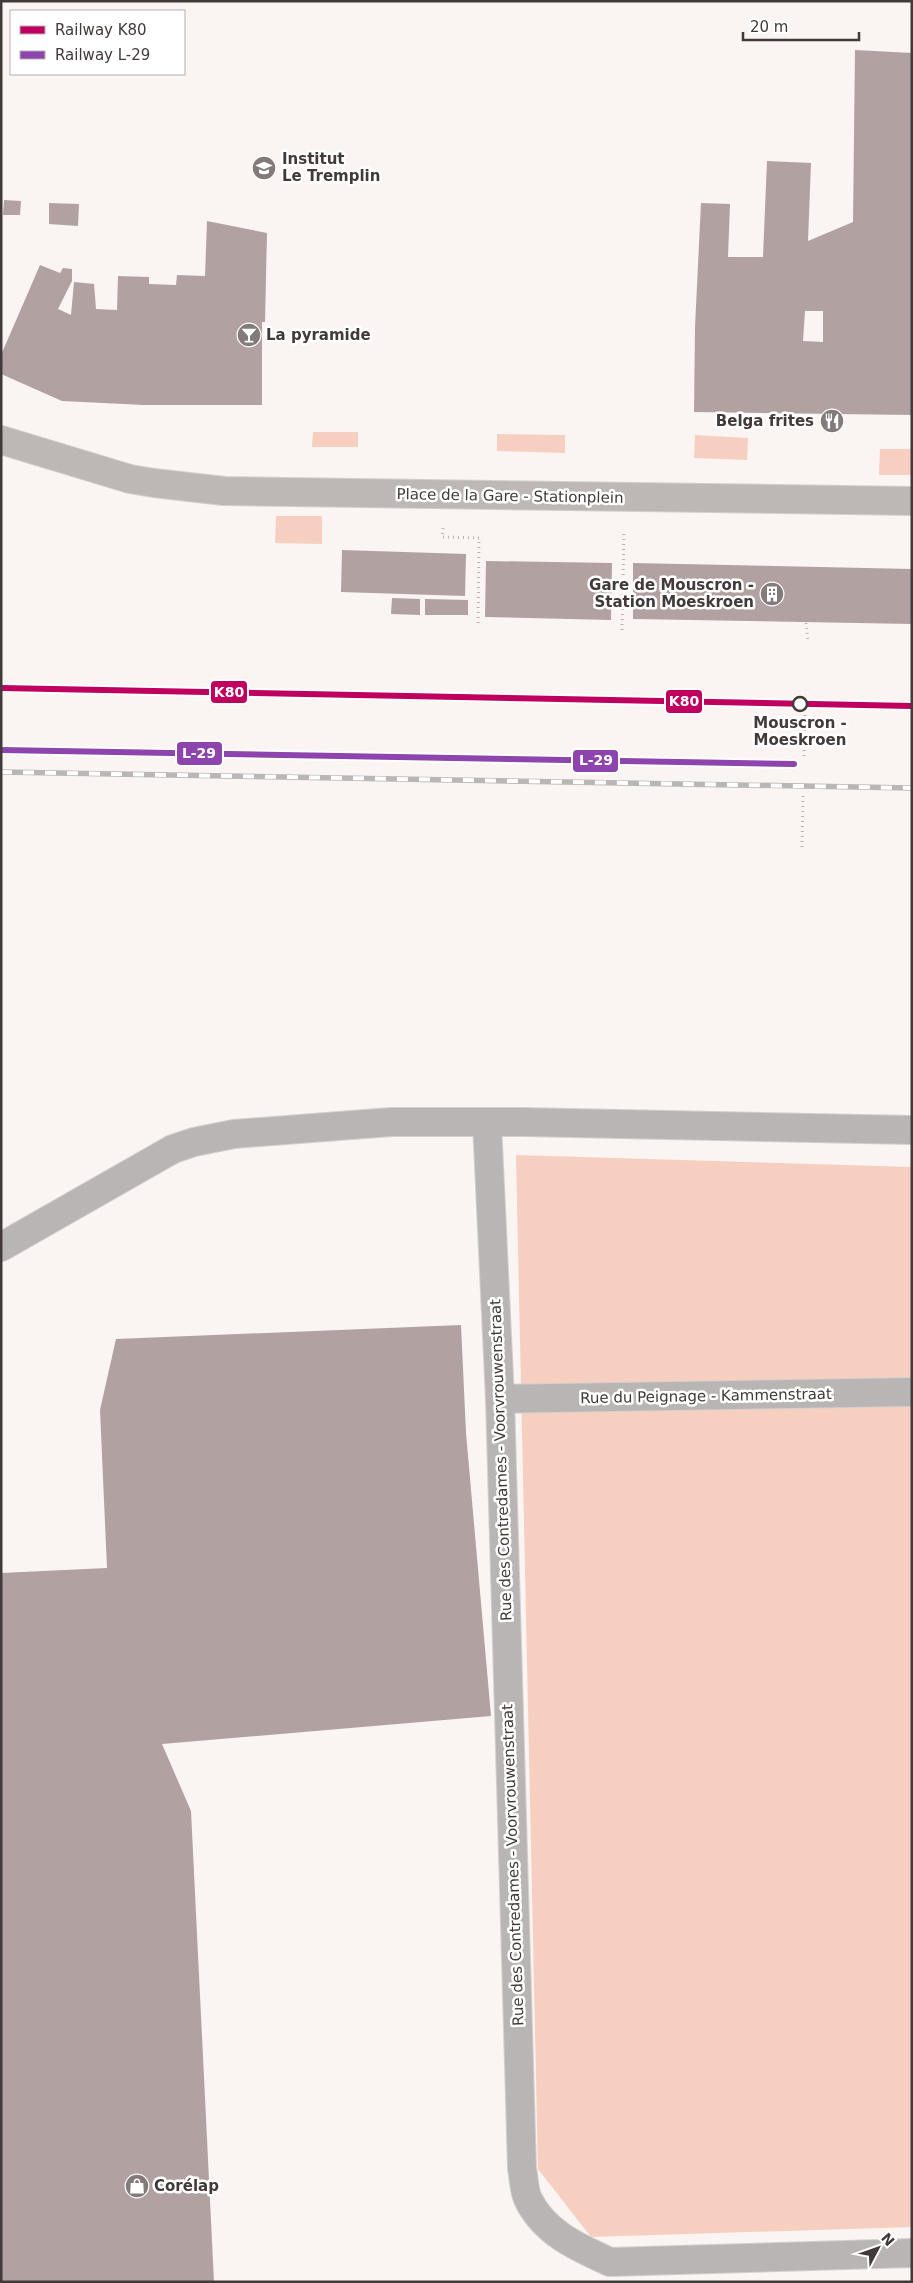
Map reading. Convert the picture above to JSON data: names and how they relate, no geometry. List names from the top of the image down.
{
  "streets": {
    "main road": ["Place de la Gare - Stationplein"],
    "street": ["Rue du Peignage - Kammenstraat", "Rue des Contredames - Voorvrouwenstraat"]
  },
  "crossings": [
    ["Rue du Peignage - Kammenstraat", "Rue des Contredames - Voorvrouwenstraat"]
  ],
  "places": {
    "school or university": ["Institut Le Tremplin"],
    "bar": ["La pyramide"],
    "restaurant": ["Belga frites"],
    "building": ["Gare de Mouscron - Station Moeskroen"],
    "other": ["Mouscron - Moeskroen"],
    "shop": ["Corélap"]
  },
  "lines": ["rail line K80", "rail line L-29"],
  "legend": ["Railway K80", "Railway L-29"],
  "scale_bar": "20 m",
  "north": "top right"
}
